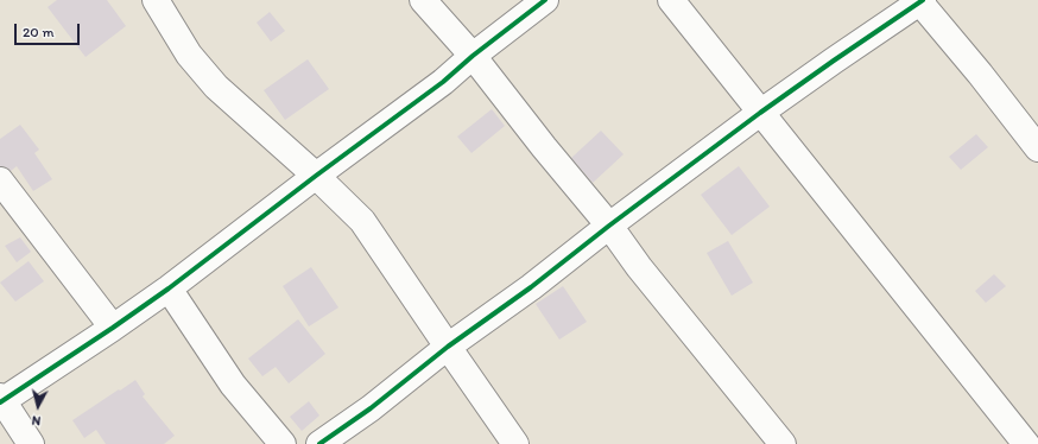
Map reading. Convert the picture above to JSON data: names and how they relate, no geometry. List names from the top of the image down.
{
  "scale_bar": "20 m",
  "north": "bottom"
}
